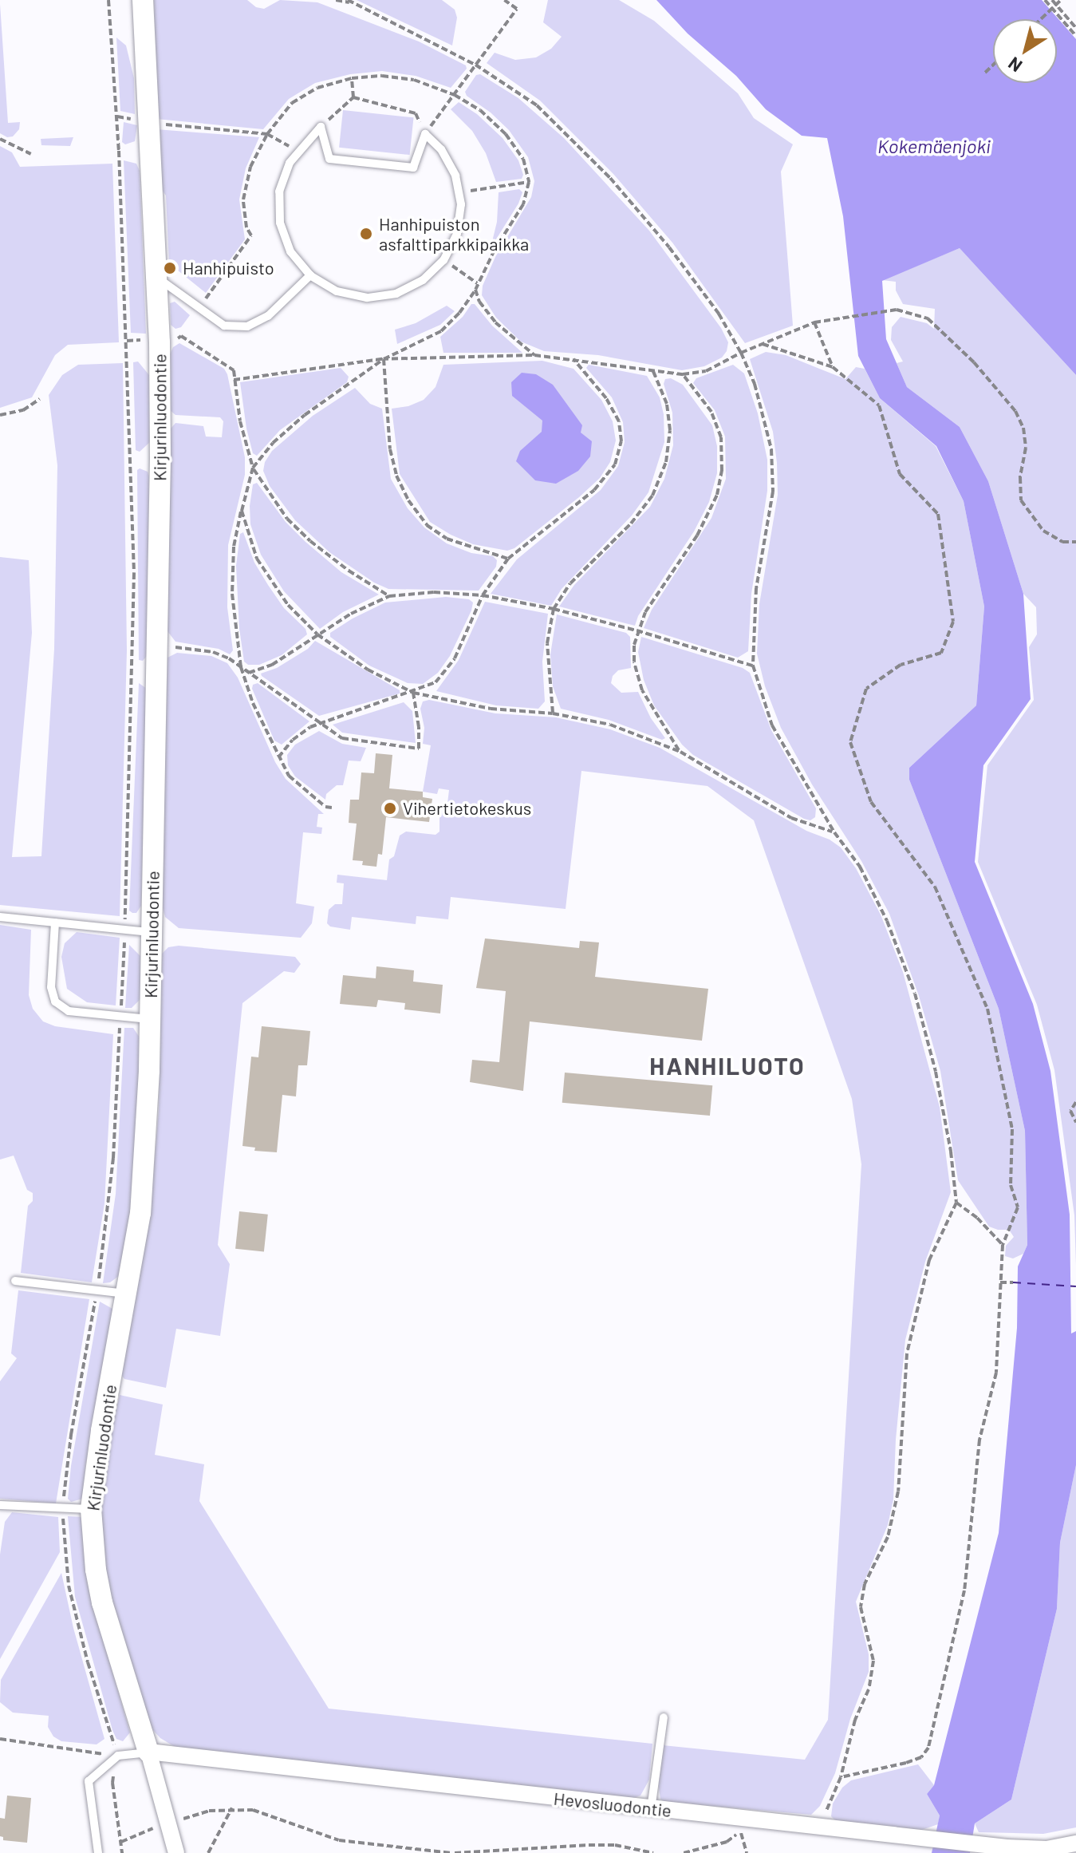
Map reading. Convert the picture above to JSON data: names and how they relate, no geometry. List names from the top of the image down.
{
  "streets": {
    "street": ["Kirjurinluodontie", "Hevosluodontie"]
  },
  "crossings": [
    ["Kirjurinluodontie", "Hevosluodontie"]
  ],
  "districts": ["HANHILUOTO"],
  "water": ["Kokemäenjoki"],
  "places": ["Hanhipuiston asfalttiparkkipaikka", "Hanhipuisto", "Vihertietokeskus"],
  "north": "bottom left"
}
